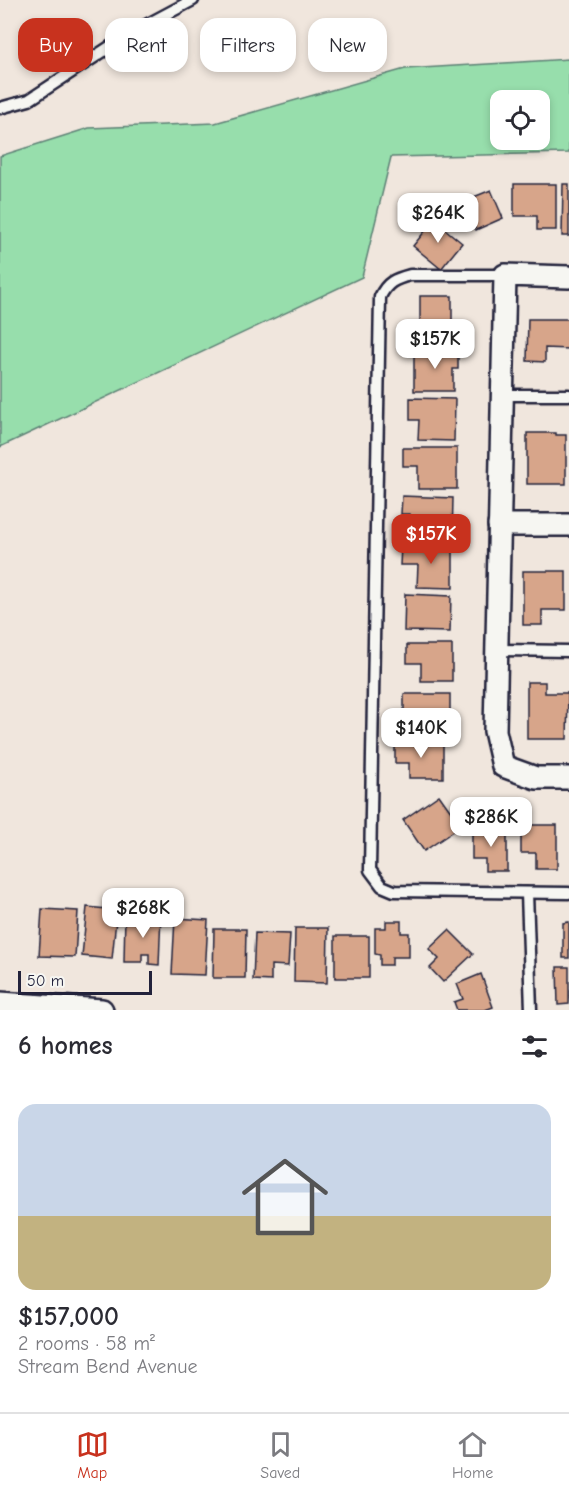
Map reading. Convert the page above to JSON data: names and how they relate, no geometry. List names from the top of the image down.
{
  "scale_bar": "50 m",
  "page": {
    "chip": [
      "Buy",
      "Rent",
      "Filters",
      "New"
    ],
    "price": [
      "$264K",
      "$157K",
      "$157K",
      "$140K",
      "$286K",
      "$268K"
    ],
    "scale": "50 m",
    "heading": "6 homes",
    "list": [
      {
        "name": "$157,000",
        "note": "2 rooms · 58 m² · Stream Bend Avenue"
      }
    ],
    "tabs": ["Map", "Saved", "Home"]
  }
}
